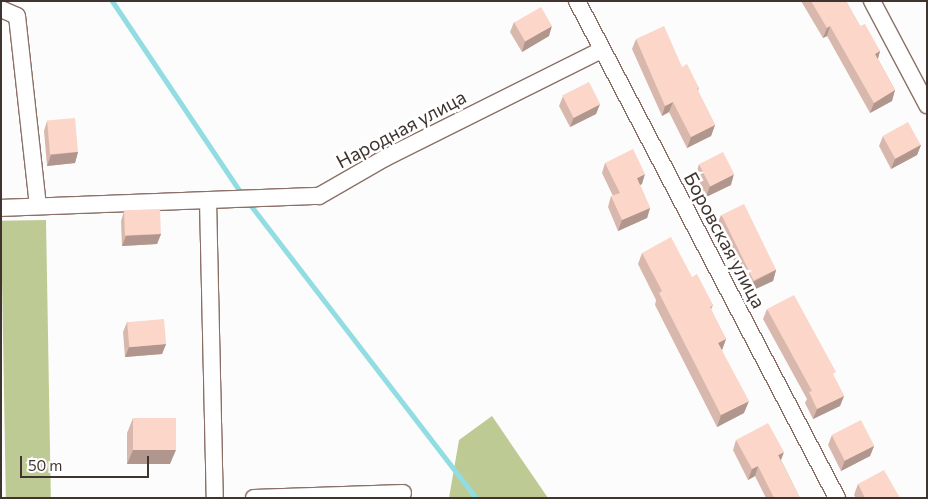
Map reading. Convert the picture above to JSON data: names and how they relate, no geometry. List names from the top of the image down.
{
  "streets": {
    "street": ["Народная улица", "Боровская улица"]
  },
  "crossings": [
    ["Народная улица", "Боровская улица"]
  ],
  "scale_bar": "50 m"
}
